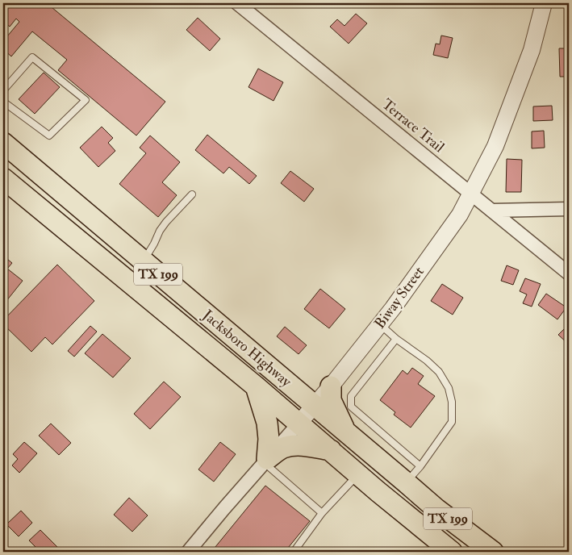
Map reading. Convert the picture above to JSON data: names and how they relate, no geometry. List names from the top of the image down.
{
  "streets": {
    "main road": ["TX 199", "Jacksboro Highway"],
    "street": ["Terrace Trail", "Biway Street"]
  },
  "crossings": [
    ["Terrace Trail", "Biway Street"],
    ["Biway Street", "Jacksboro Highway"]
  ]
}
